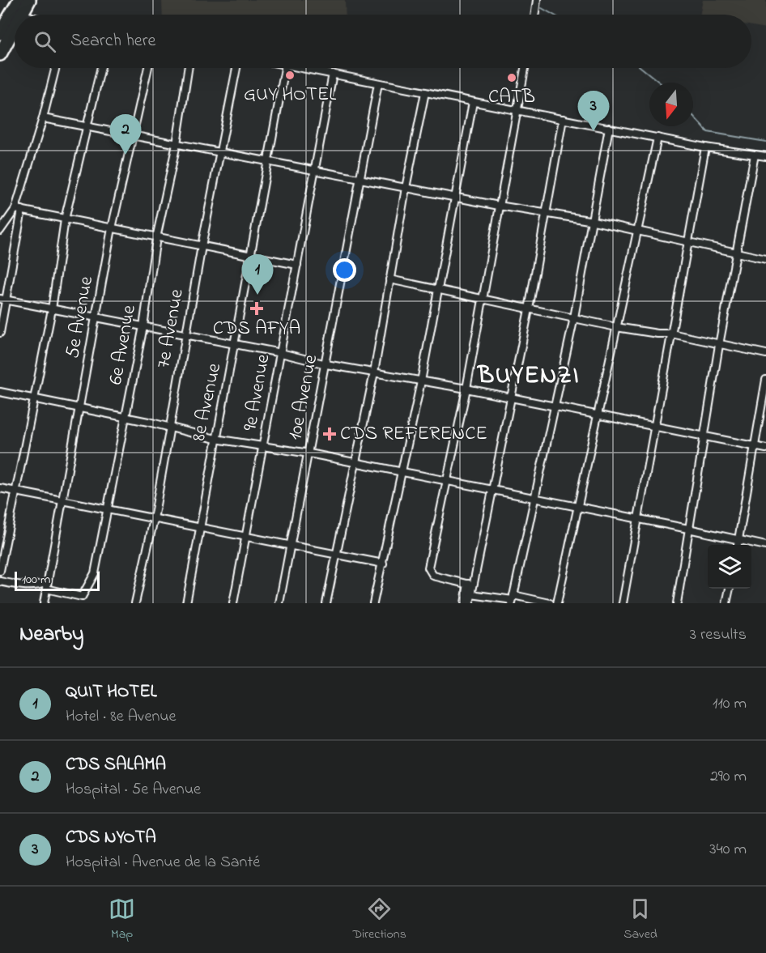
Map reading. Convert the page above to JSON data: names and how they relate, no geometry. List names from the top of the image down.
{
  "streets": {
    "street": [
      "5e Avenue",
      "7e Avenue",
      "6e Avenue",
      "9e Avenue",
      "10e Avenue",
      "8e Avenue"
    ]
  },
  "crossings": [
    ["5e Avenue", "6e Avenue"]
  ],
  "districts": ["BUYENZI"],
  "places": {
    "other": ["GUY HOTEL", "CATB"],
    "health": ["CDS AFYA", "CDS REFERENCE"]
  },
  "scale_bar": "100 m",
  "north": "bottom",
  "page": {
    "search": "Search here",
    "pins": ["3", "2", "1"],
    "scale": "100 m",
    "heading": ["Nearby", "3 results"],
    "list": [
      {
        "mark": "1",
        "name": "QUIT HOTEL",
        "note": "Hotel · 8e Avenue",
        "value": "110 m"
      },
      {
        "mark": "2",
        "name": "CDS SALAMA",
        "note": "Hospital · 5e Avenue",
        "value": "290 m"
      },
      {
        "mark": "3",
        "name": "CDS NYOTA",
        "note": "Hospital · Avenue de la Santé",
        "value": "340 m"
      }
    ],
    "nav": ["Map", "Directions", "Saved"]
  }
}
